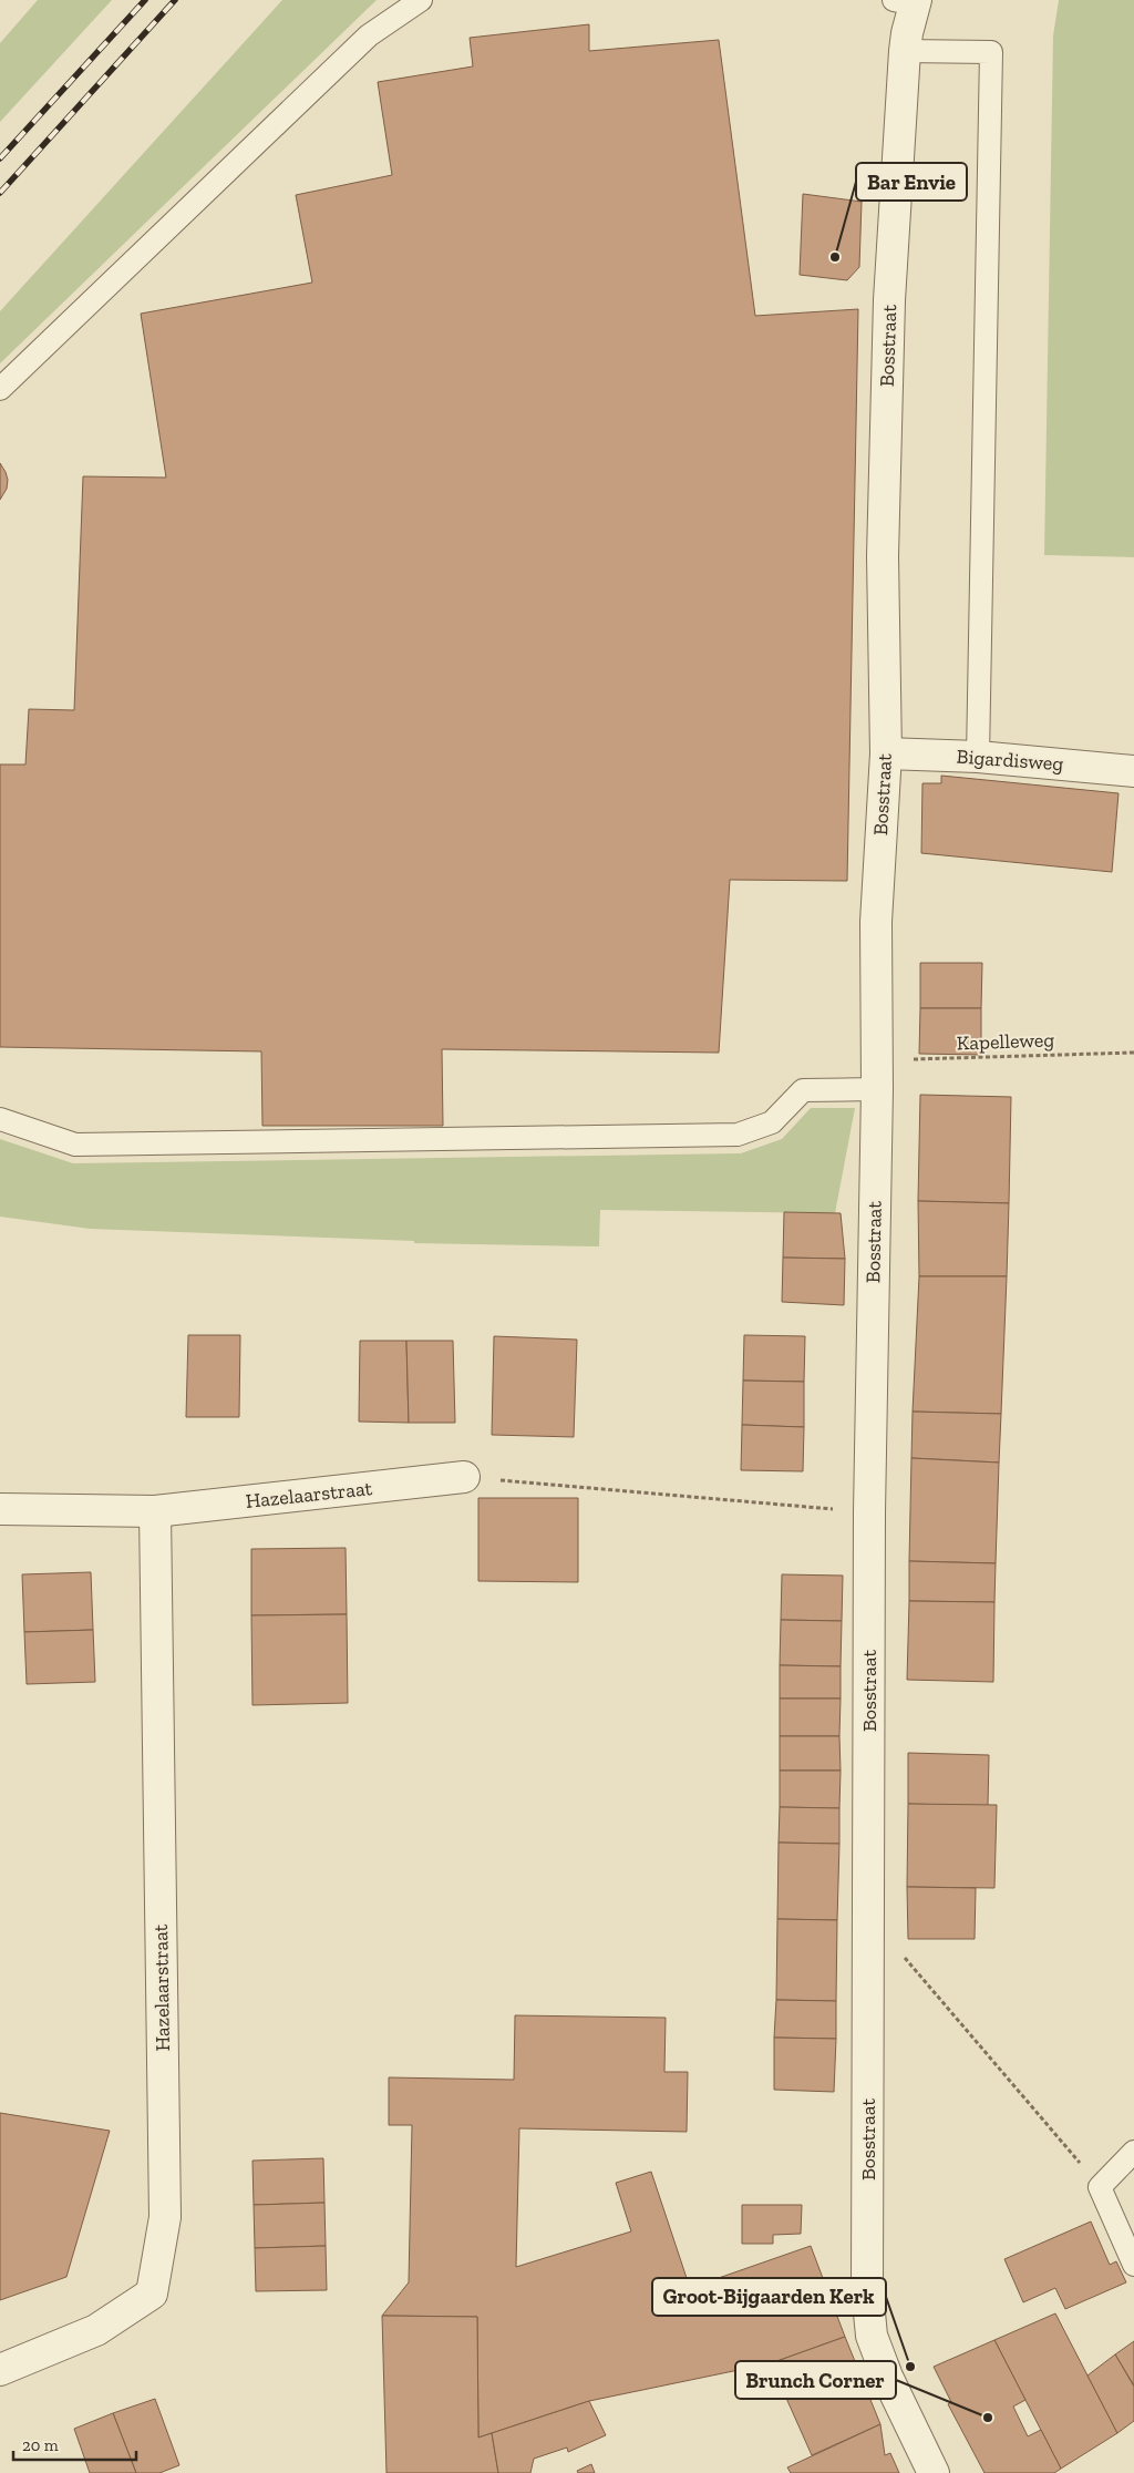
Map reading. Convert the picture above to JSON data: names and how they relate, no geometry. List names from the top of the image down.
{
  "streets": {
    "street": ["Bosstraat", "Bigardisweg", "Hazelaarstraat"],
    "path": ["Kapelleweg"]
  },
  "crossings": [
    ["Bosstraat", "Bigardisweg"],
    ["Bosstraat", "Kapelleweg"]
  ],
  "places": ["Bar Envie", "Groot-Bijgaarden Kerk", "Brunch Corner"],
  "scale_bar": "20 m"
}
